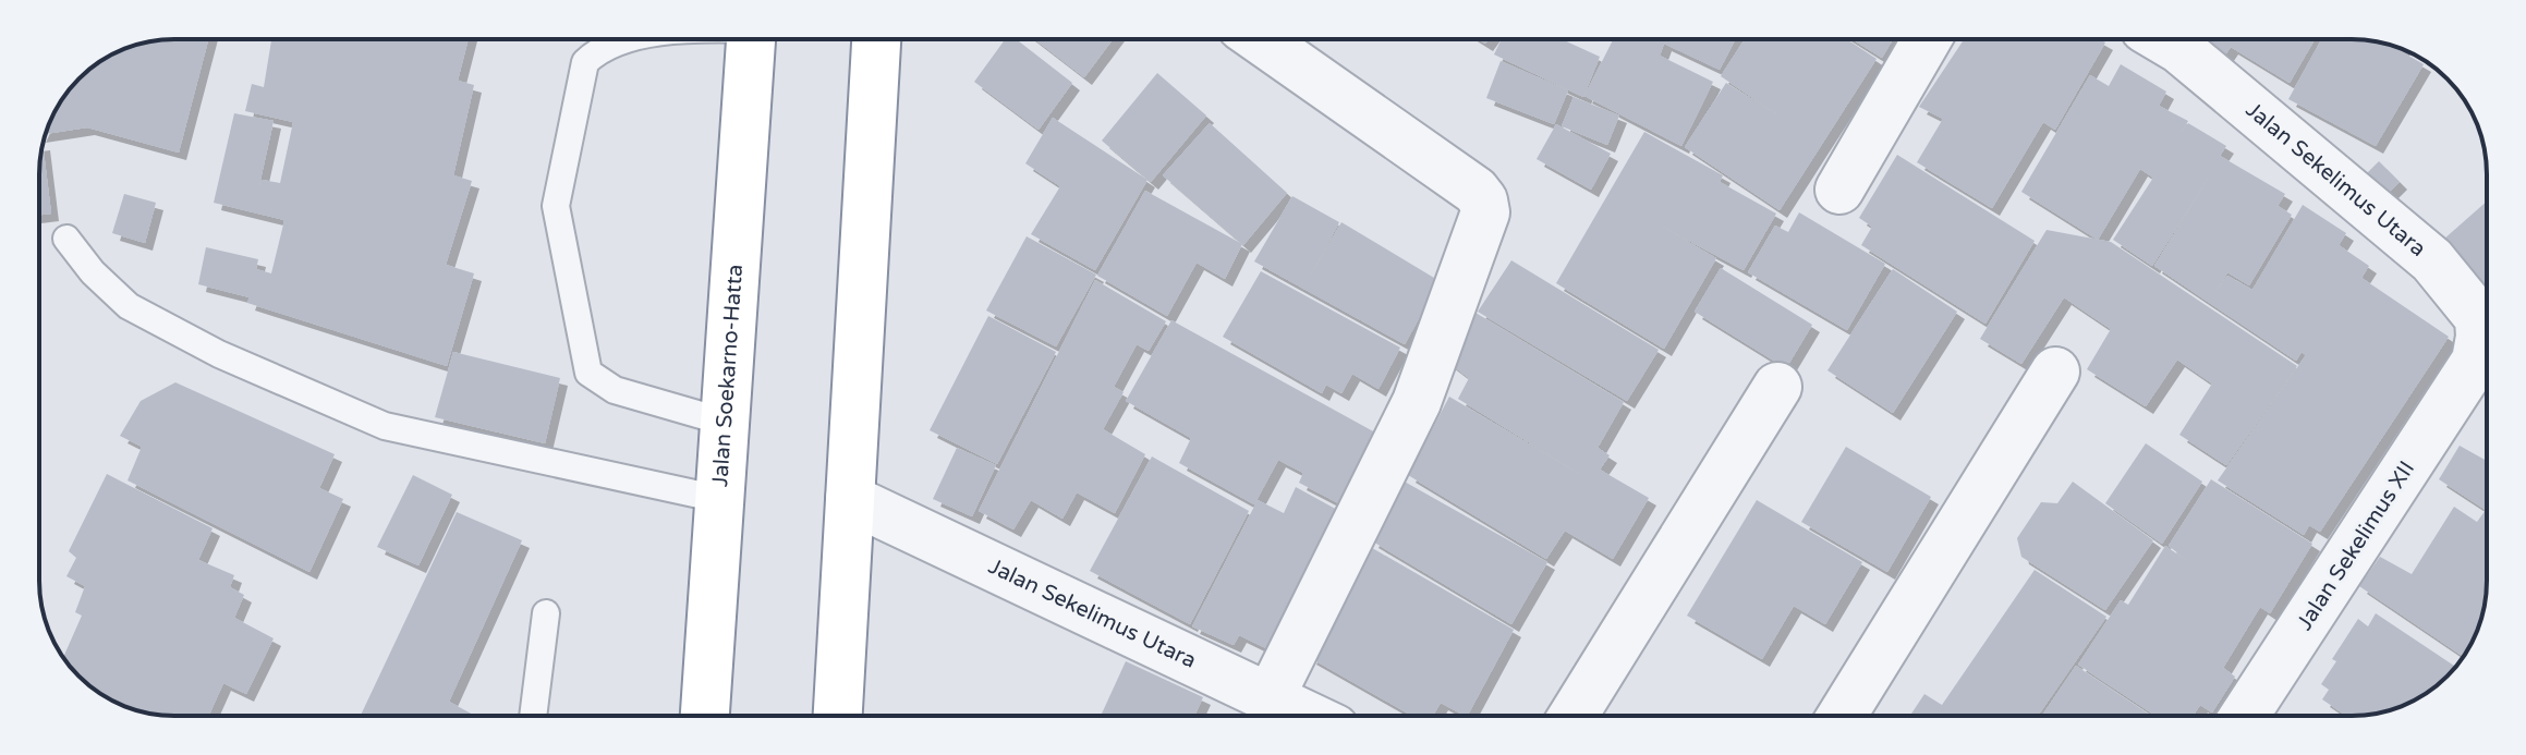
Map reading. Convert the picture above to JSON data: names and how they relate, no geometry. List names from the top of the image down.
{
  "streets": {
    "highway": ["Jalan Soekarno-Hatta"],
    "street": ["Jalan Sekelimus Utara", "Jalan Sekelimus XII"]
  },
  "crossings": [
    ["Jalan Sekelimus Utara", "Jalan Sekelimus XII"]
  ]
}
